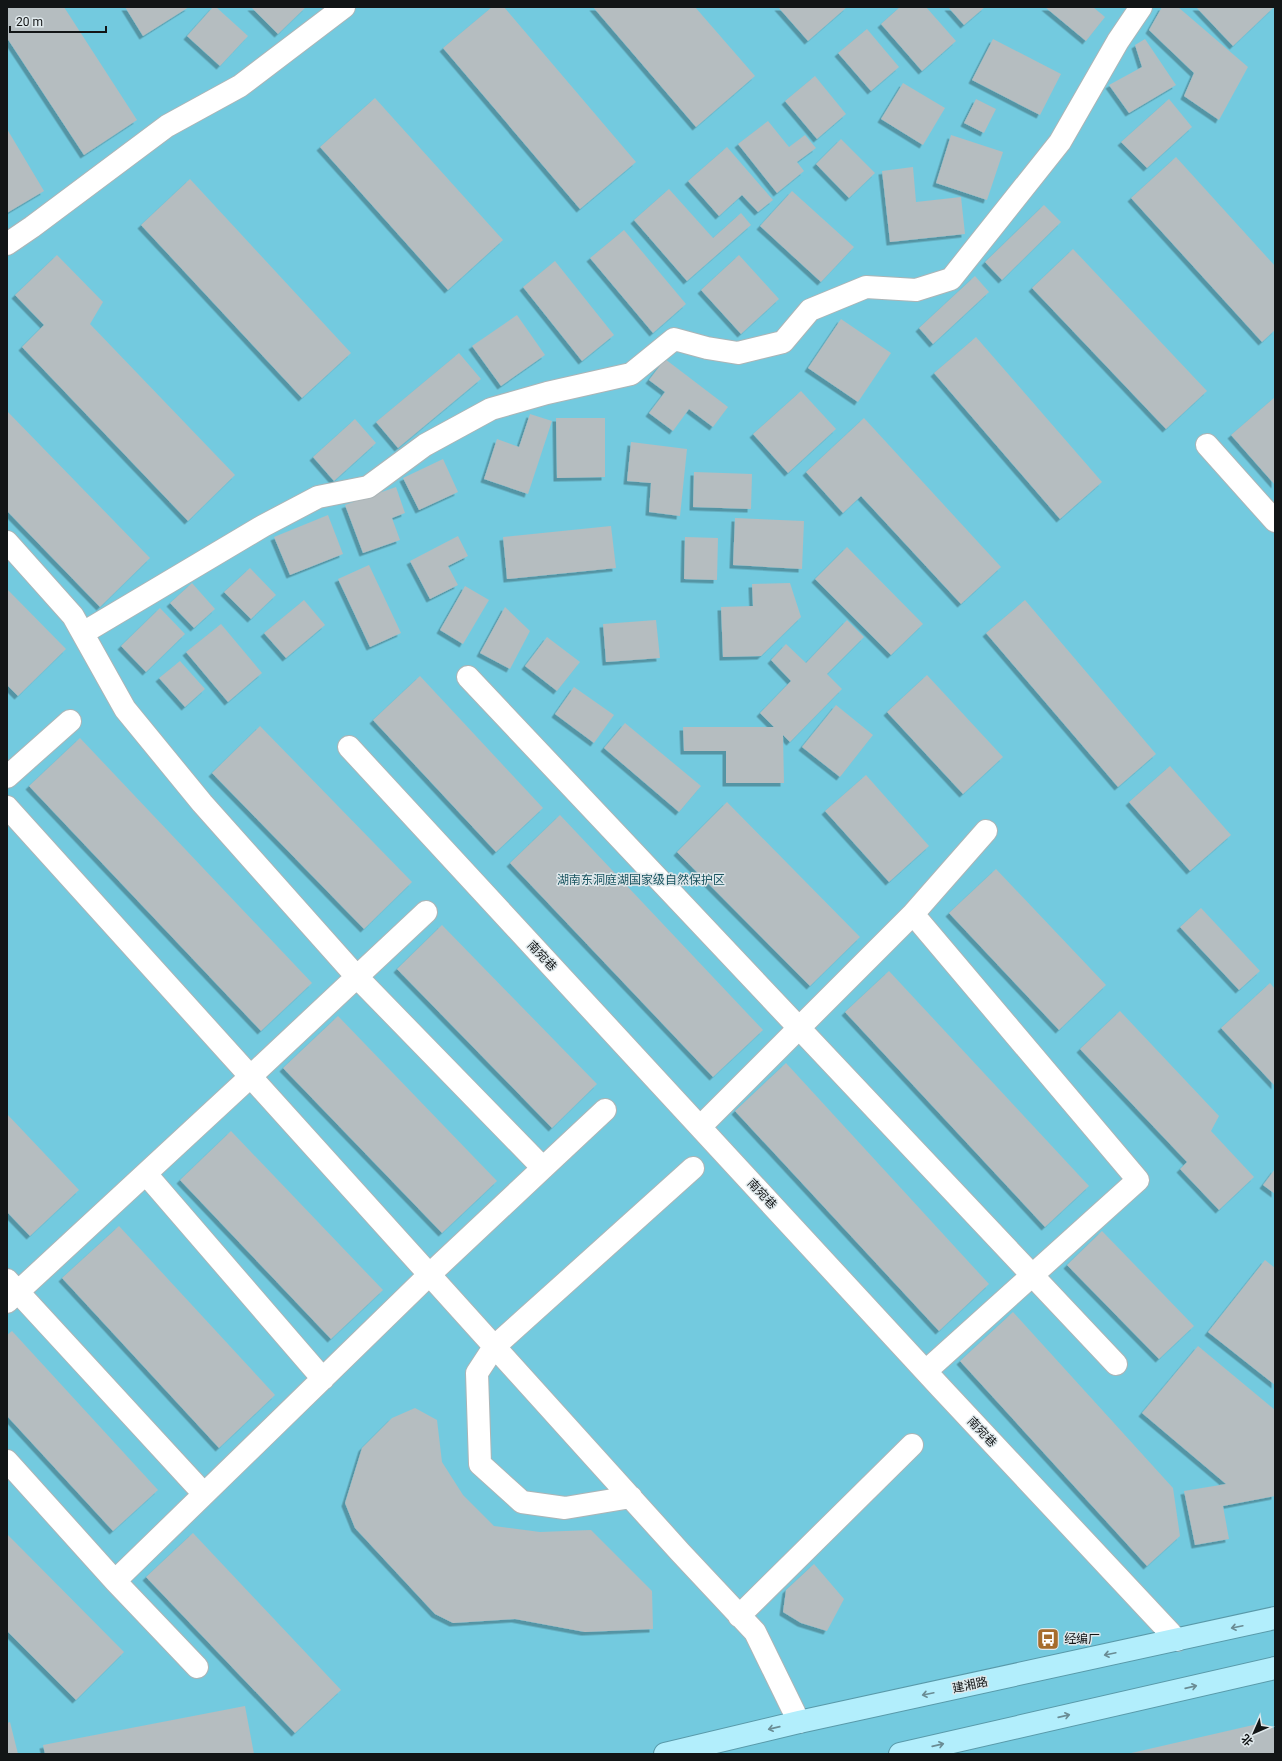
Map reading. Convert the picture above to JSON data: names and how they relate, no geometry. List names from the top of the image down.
{
  "streets": {
    "main road": ["建湘路"],
    "street": ["南宛巷"]
  },
  "crossings": [
    ["南宛巷", "建湘路"]
  ],
  "parks": ["湖南东洞庭湖国家级自然保护区"],
  "places": {
    "bus stop": ["经编厂"]
  },
  "scale_bar": "20 m",
  "north": "bottom left"
}
